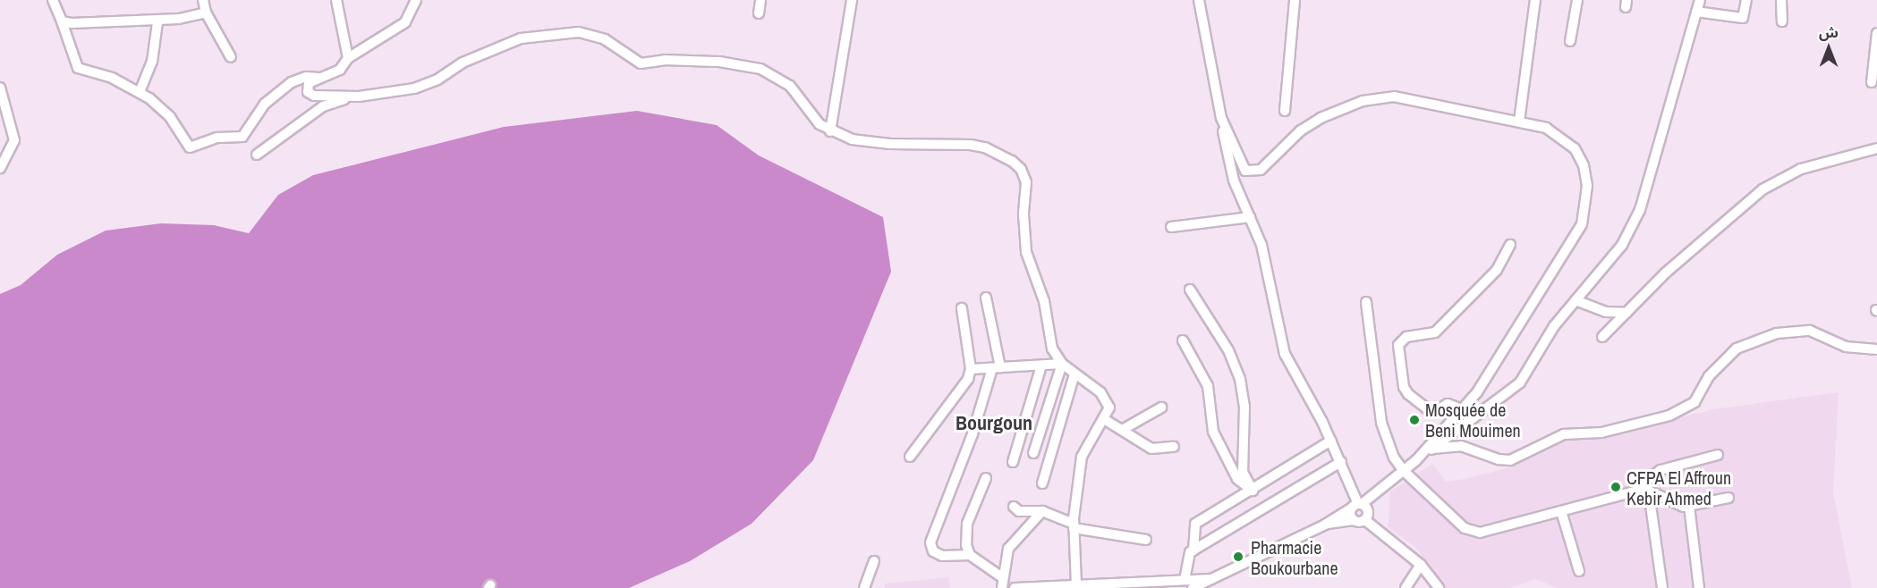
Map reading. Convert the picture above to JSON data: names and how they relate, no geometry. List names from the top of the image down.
{
  "districts": ["Bourgoun"],
  "places": ["Mosquée de Beni Mouimen", "CFPA El Affroun Kebir Ahmed", "Pharmacie Boukourbane"],
  "north": "top"
}
